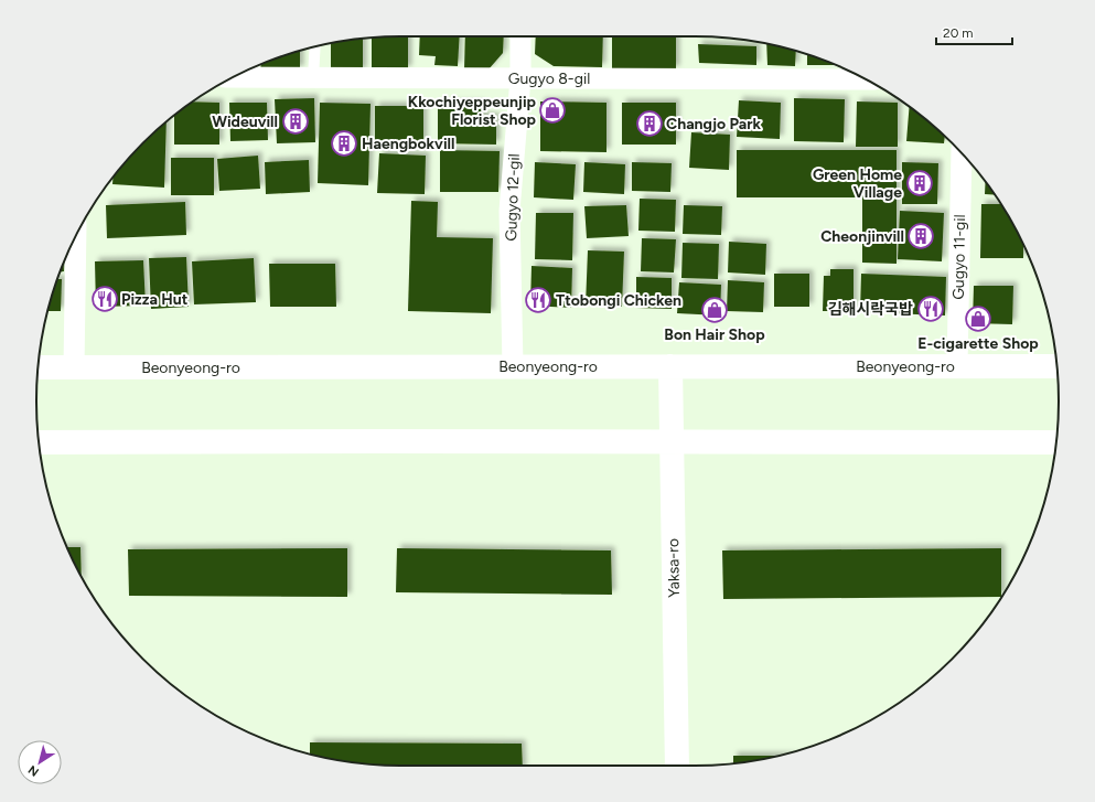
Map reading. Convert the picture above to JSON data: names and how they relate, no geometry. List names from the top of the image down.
{
  "streets": {
    "main road": ["Beonyeong-ro", "Yaksa-ro"],
    "street": ["Gugyo 8-gil", "Gugyo 12-gil", "Gugyo 11-gil"]
  },
  "crossings": [
    ["Gugyo 8-gil", "Gugyo 12-gil"],
    ["Gugyo 12-gil", "Beonyeong-ro"],
    ["Gugyo 11-gil", "Beonyeong-ro"],
    ["Beonyeong-ro", "Yaksa-ro"]
  ],
  "places": {
    "shop": ["Kkochiyeppeunjip Florist Shop", "Bon Hair Shop", "E-cigarette Shop"],
    "building": [
      "Wideuvill",
      "Changjo Park",
      "Haengbokvill",
      "Green Home Village",
      "Cheonjinvill"
    ],
    "restaurant": ["Pizza Hut", "Ttobongi Chicken", "김해시락국밥"]
  },
  "scale_bar": "20 m",
  "north": "bottom left"
}
